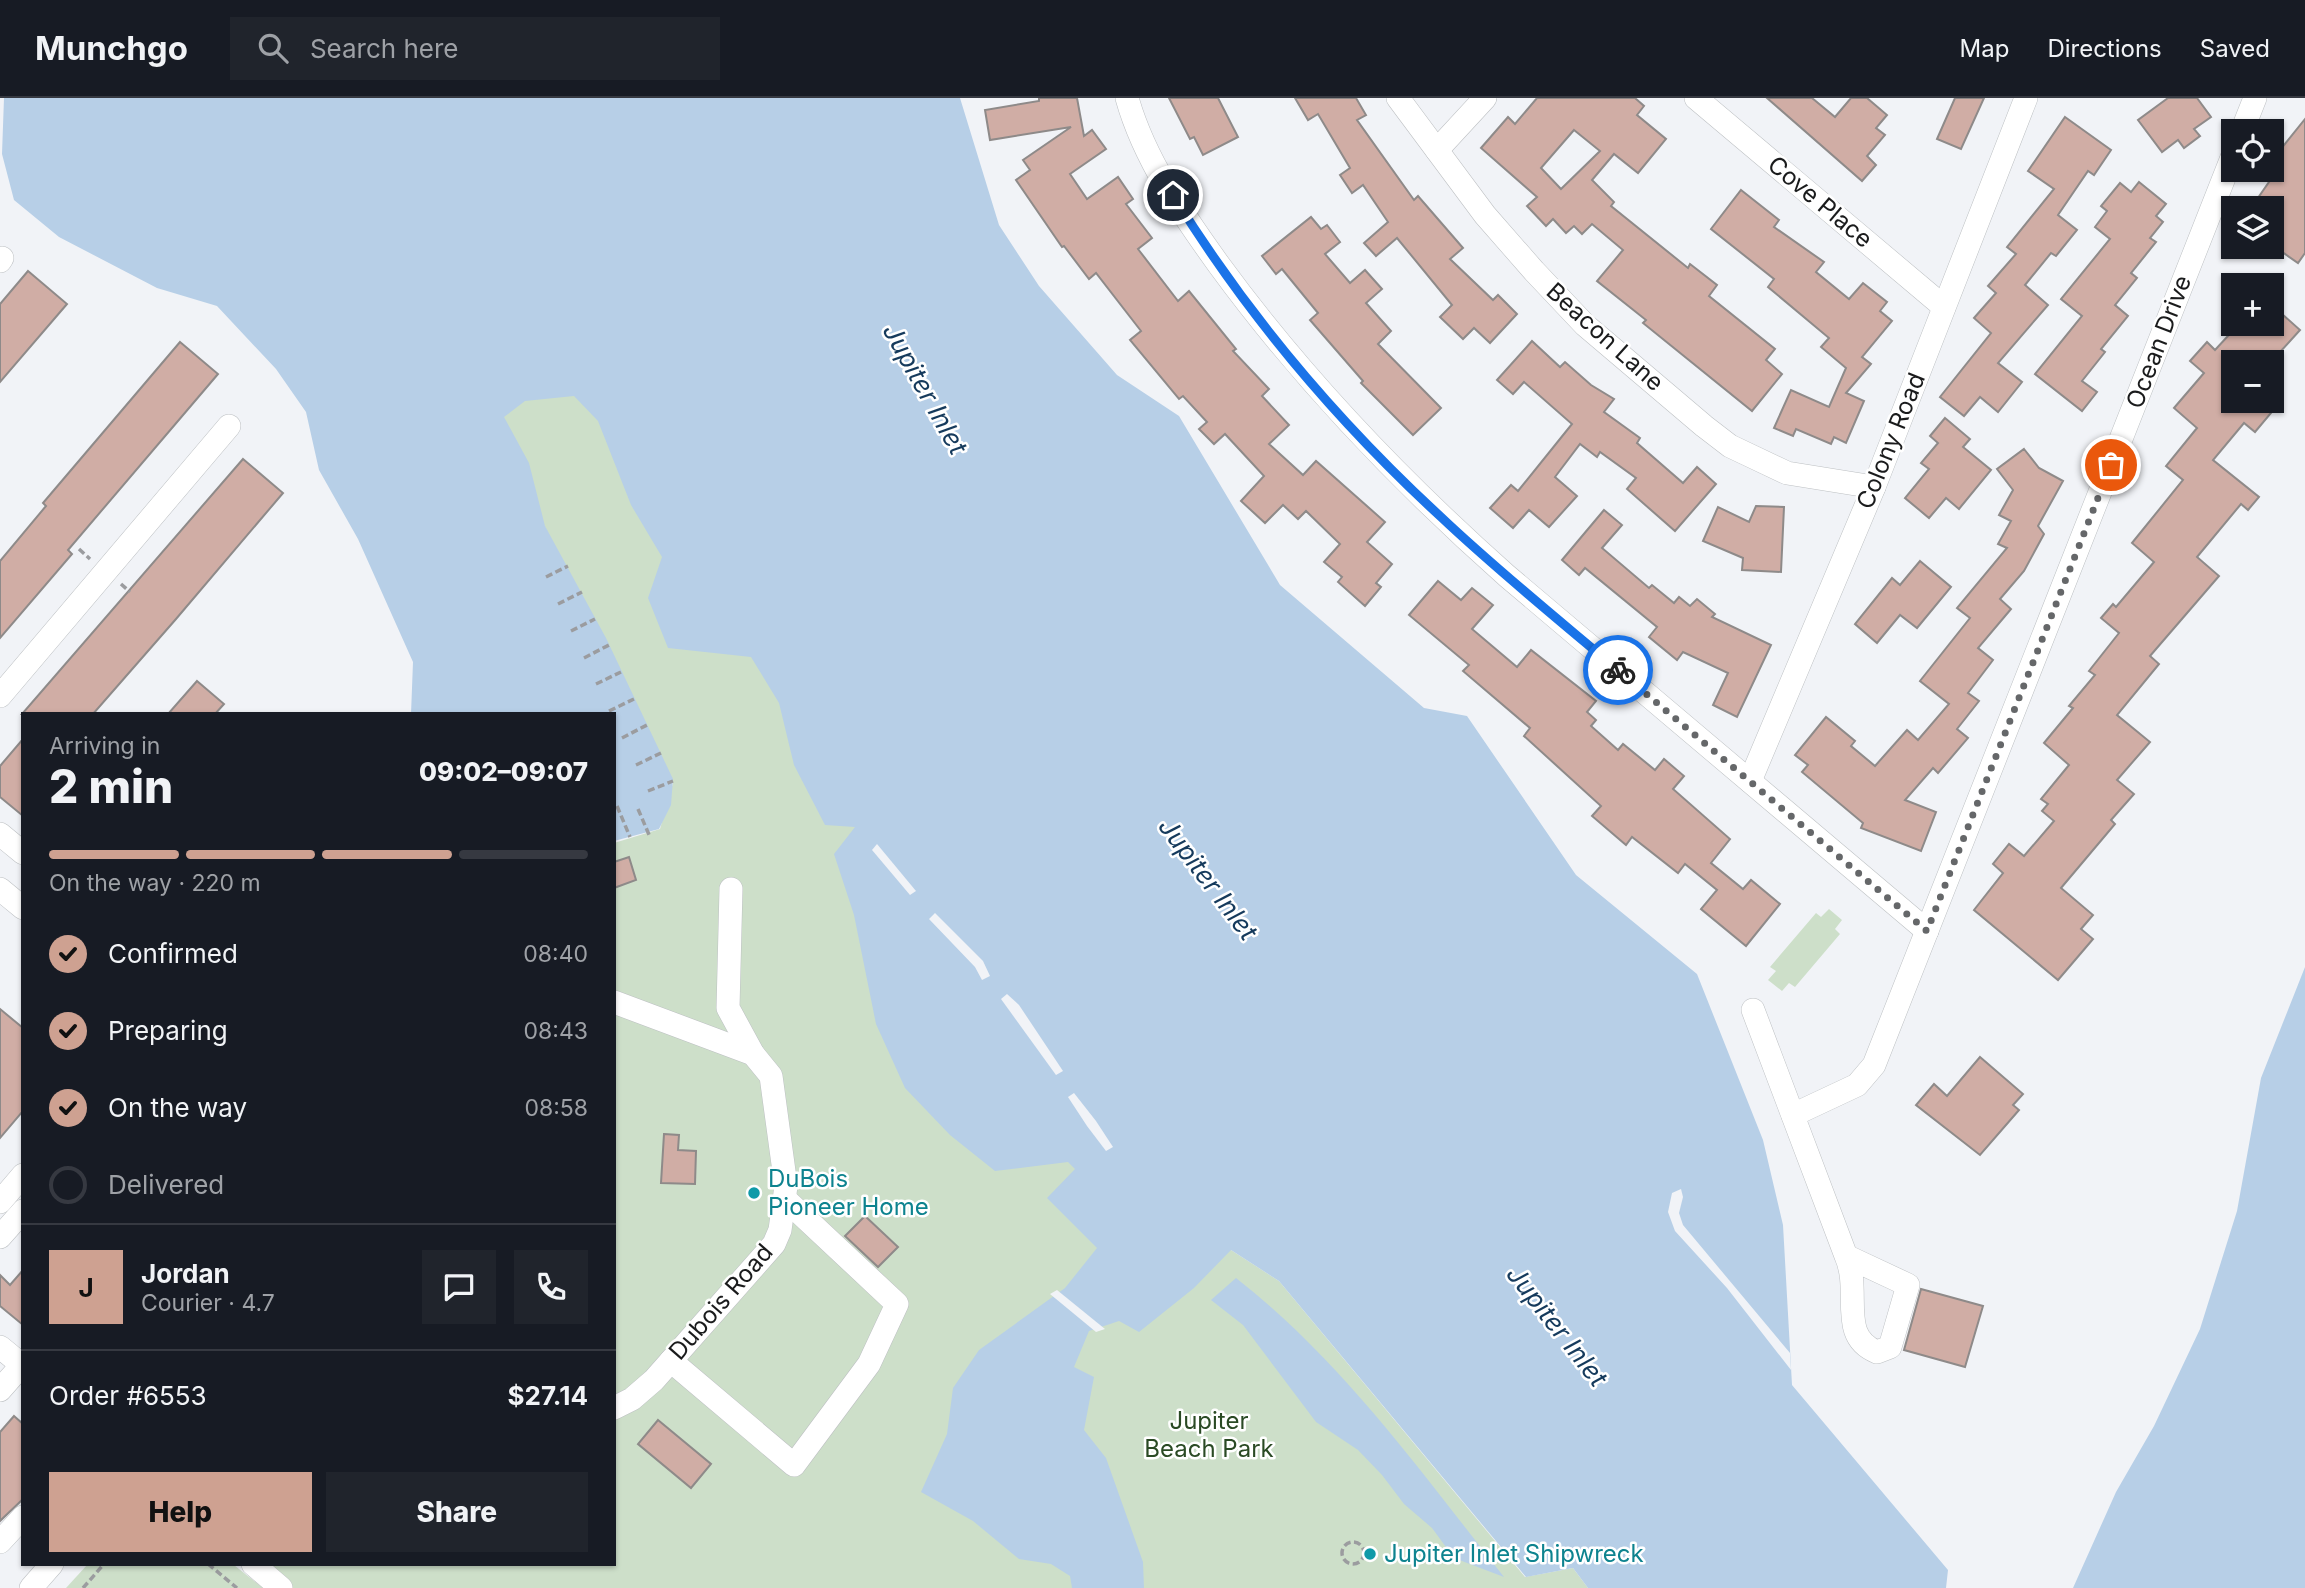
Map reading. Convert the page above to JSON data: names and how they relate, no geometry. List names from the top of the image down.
{
  "streets": {
    "street": [
      "Cove Place",
      "Beacon Lane",
      "Ocean Drive",
      "Colony Road",
      "Dubois Road"
    ]
  },
  "crossings": [
    ["Cove Place", "Colony Road"],
    ["Beacon Lane", "Colony Road"]
  ],
  "water": ["Jupiter Inlet"],
  "parks": ["Jupiter Beach Park"],
  "places": ["DuBois Pioneer Home", "Jupiter Inlet Shipwreck"],
  "page": {
    "header": "Munchgo",
    "search": "Search here",
    "nav": ["Map", "Directions", "Saved"],
    "map_buttons": ["+", "−"],
    "heading": ["2 min", "Arriving in", "09:02–09:07"],
    "panel": [
      "Jordan",
      "Courier · 4.7",
      "Order #6553",
      "$27.14"
    ],
    "bar": "On the way · 220 m",
    "list": [
      ["Confirmed", "08:40"],
      ["Preparing", "08:43"],
      ["On the way", "08:58"],
      "Delivered"
    ],
    "round": "J",
    "buttons": ["Help", "Share"]
  }
}
